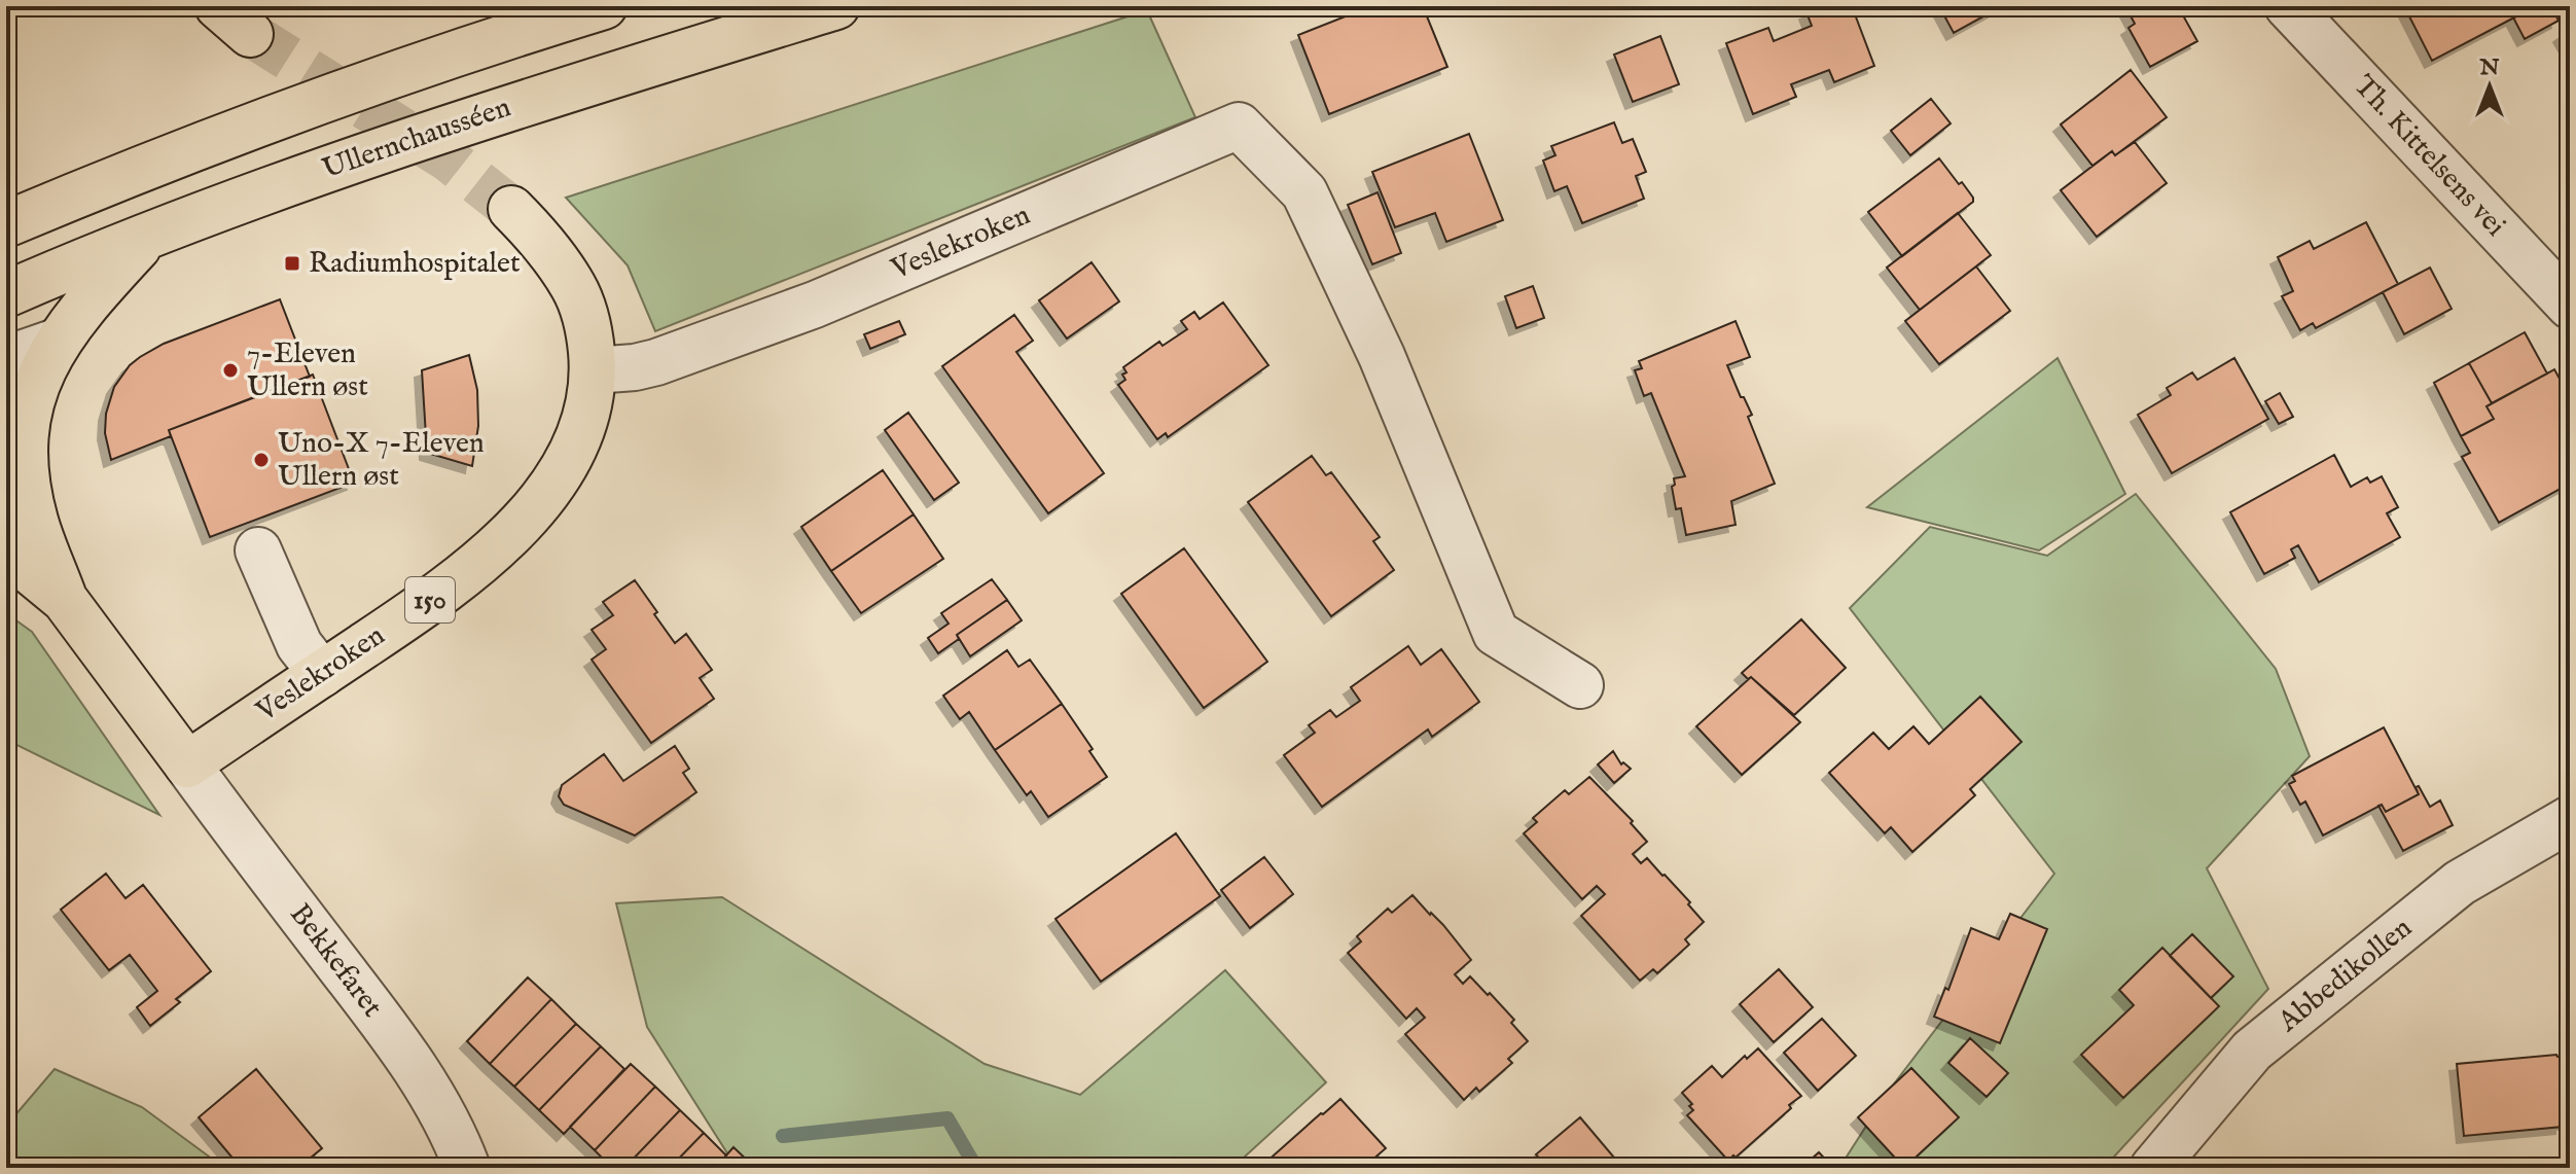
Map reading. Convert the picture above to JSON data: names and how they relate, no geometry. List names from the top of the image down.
{
  "streets": {
    "highway": ["Ullernchausséen", "Veslekroken", "150"],
    "street": ["Th. Kittelsens vei", "Bekkefaret", "Abbedikollen"]
  },
  "crossings": [
    ["Veslekroken", "150"],
    ["Veslekroken", "Bekkefaret"]
  ],
  "places": {
    "transit": ["Radiumhospitalet"],
    "other": ["7-Eleven Ullern øst", "Uno-X 7-Eleven Ullern øst"]
  },
  "north": "top"
}
